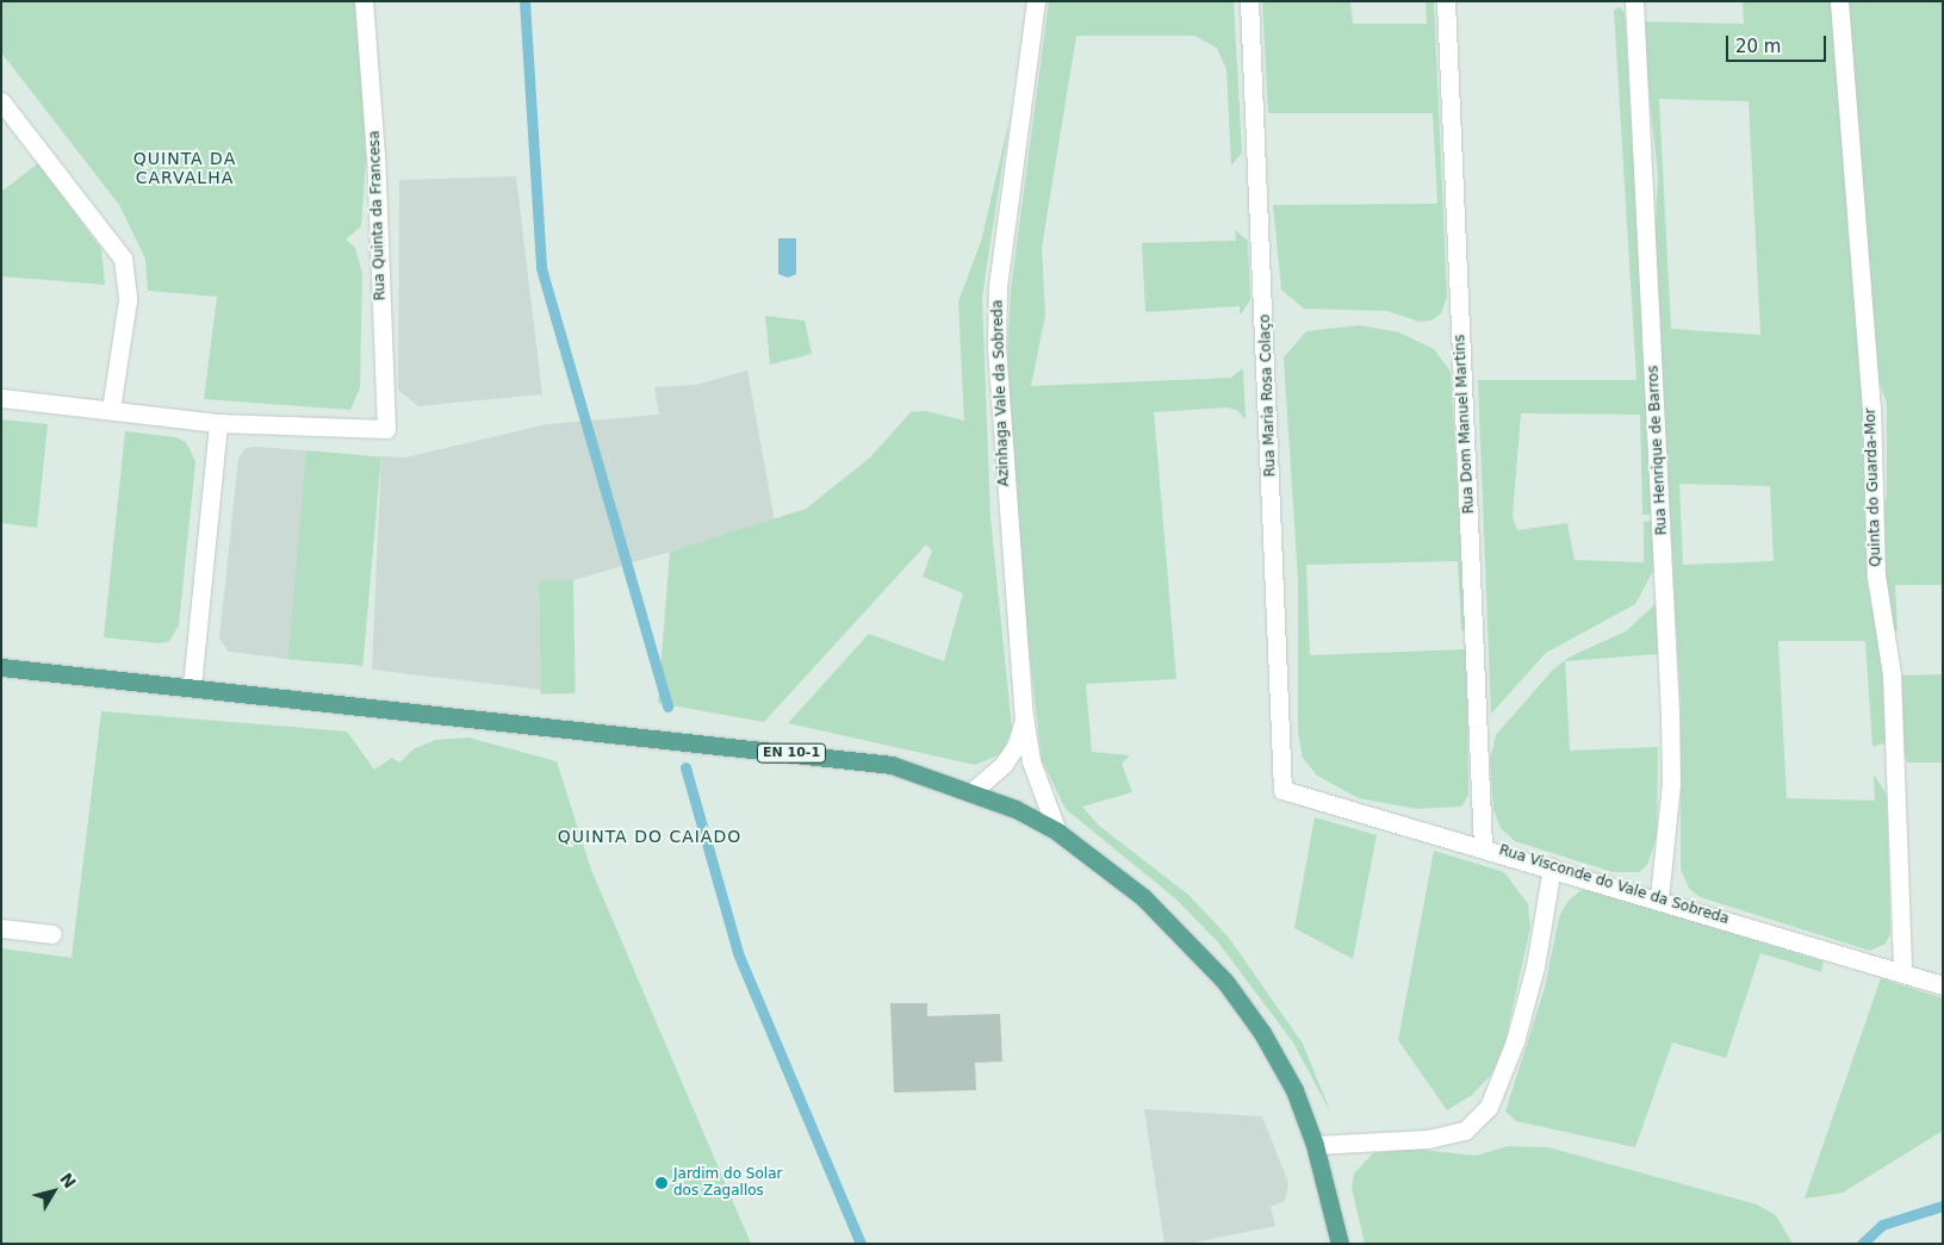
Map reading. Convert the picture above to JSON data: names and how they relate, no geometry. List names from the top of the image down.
{
  "streets": {
    "main road": ["EN 10-1"],
    "street": [
      "Rua Quinta da Francesa",
      "Azinhaga Vale da Sobreda",
      "Rua Maria Rosa Colaço",
      "Rua Dom Manuel Martins",
      "Rua Henrique de Barros",
      "Quinta do Guarda-Mor",
      "Rua Visconde do Vale da Sobreda"
    ]
  },
  "crossings": [
    ["Azinhaga Vale da Sobreda", "EN 10-1"],
    ["Rua Maria Rosa Colaço", "Rua Visconde do Vale da Sobreda"],
    ["Rua Dom Manuel Martins", "Rua Visconde do Vale da Sobreda"],
    ["Rua Henrique de Barros", "Rua Visconde do Vale da Sobreda"],
    ["Quinta do Guarda-Mor", "Rua Visconde do Vale da Sobreda"]
  ],
  "districts": ["QUINTA DA CARVALHA", "QUINTA DO CAIADO"],
  "places": ["Jardim do Solar dos Zagallos"],
  "scale_bar": "20 m",
  "north": "top right"
}
